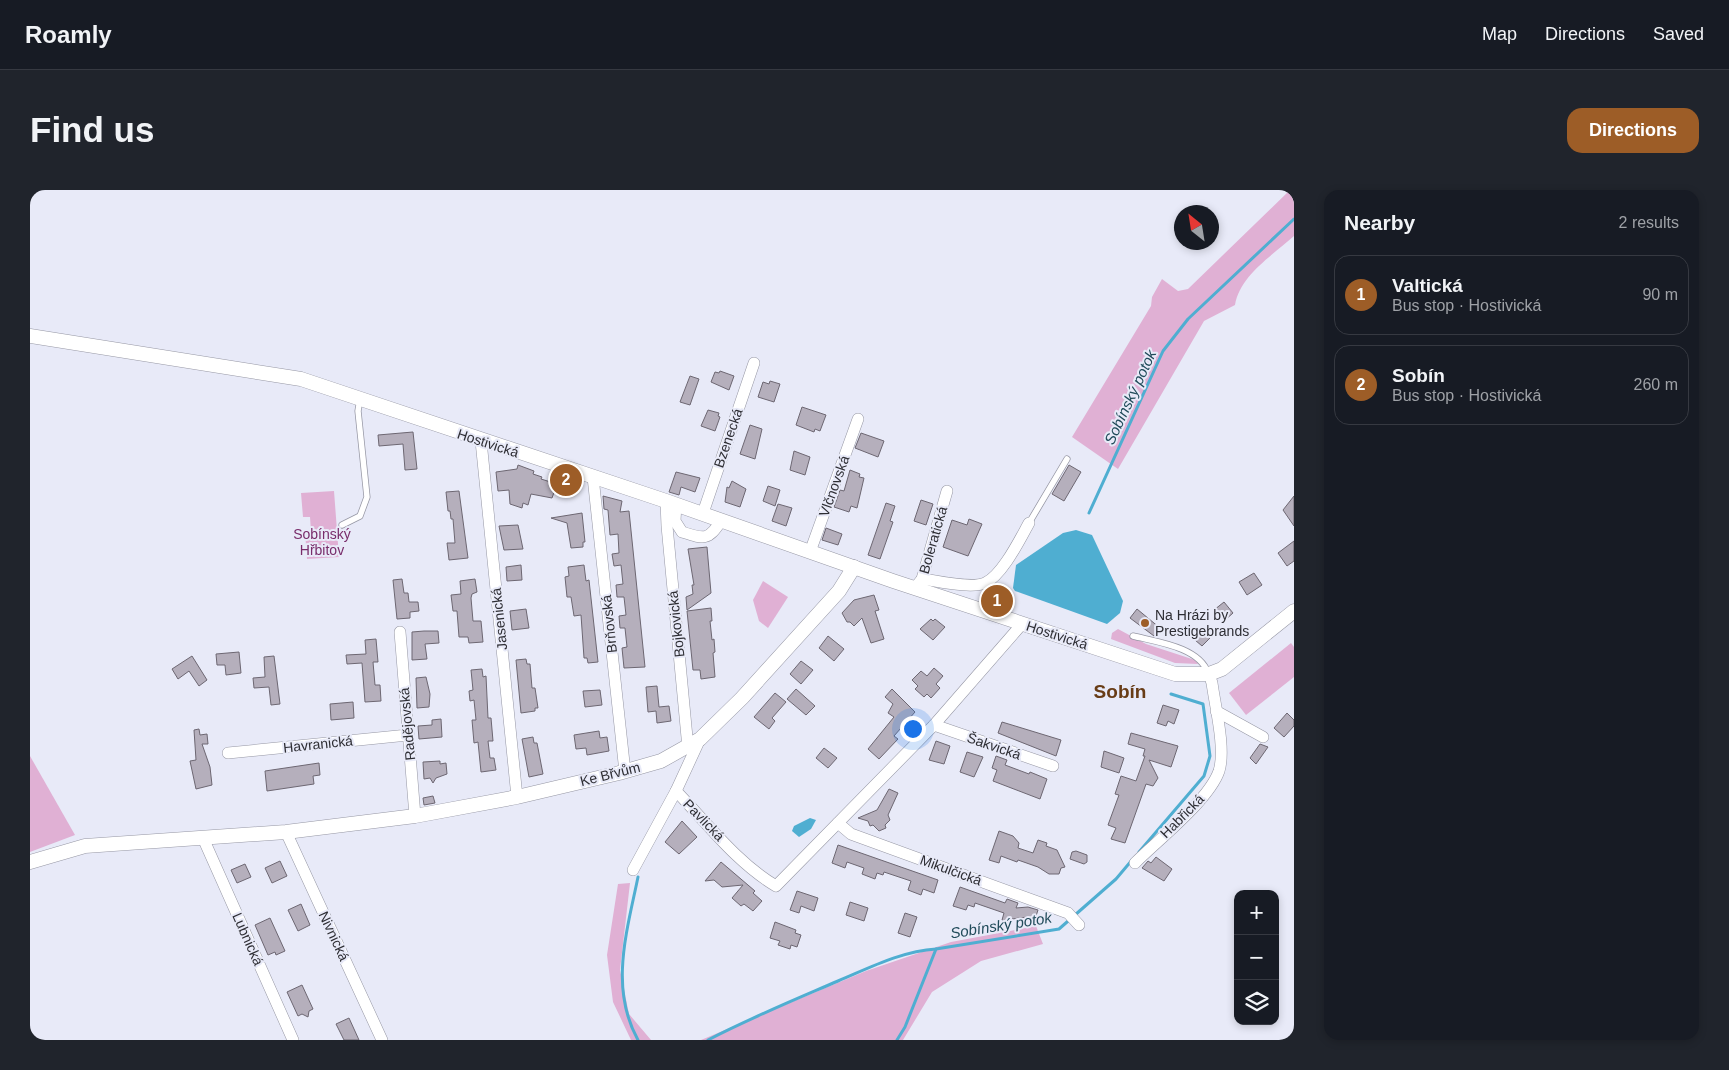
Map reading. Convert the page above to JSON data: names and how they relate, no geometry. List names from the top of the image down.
{
  "streets": {
    "street": [
      "Bzenecká",
      "Hostivická",
      "Vlčnovská",
      "Boleratická",
      "Jasenická",
      "Brňovská",
      "Bojkovická",
      "Radějovská",
      "Havranická",
      "Šakvická",
      "Ke Břvům",
      "Habřická",
      "Pavlická",
      "Mikulčická",
      "Nivnická",
      "Lubnická"
    ]
  },
  "crossings": [
    ["Bzenecká", "Hostivická"],
    ["Hostivická", "Vlčnovská"],
    ["Hostivická", "Boleratická"],
    ["Hostivická", "Jasenická"],
    ["Hostivická", "Brňovská"],
    ["Hostivická", "Bojkovická"],
    ["Hostivická", "Ke Břvům"],
    ["Hostivická", "Habřická"],
    ["Jasenická", "Ke Břvům"],
    ["Brňovská", "Ke Břvům"],
    ["Bojkovická", "Ke Břvům"],
    ["Radějovská", "Havranická"],
    ["Radějovská", "Ke Břvům"],
    ["Ke Břvům", "Pavlická"],
    ["Ke Břvům", "Nivnická"],
    ["Ke Břvům", "Lubnická"],
    ["Pavlická", "Mikulčická"]
  ],
  "districts": ["Sobín"],
  "water": ["Sobínský potok"],
  "parks": ["Sobínský Hřbitov"],
  "places": ["Na Hrázi by Prestigebrands"],
  "north": "top left",
  "page": {
    "header": "Roamly",
    "nav": ["Map", "Directions", "Saved"],
    "buttons": "Directions",
    "title": "Find us",
    "heading": ["Nearby", "2 results"],
    "list": [
      {
        "mark": "1",
        "name": "Valtická",
        "note": "Bus stop · Hostivická",
        "value": "90 m"
      },
      {
        "mark": "2",
        "name": "Sobín",
        "note": "Bus stop · Hostivická",
        "value": "260 m"
      }
    ],
    "pins": ["2", "1"],
    "map_buttons": ["+", "−"]
  }
}
